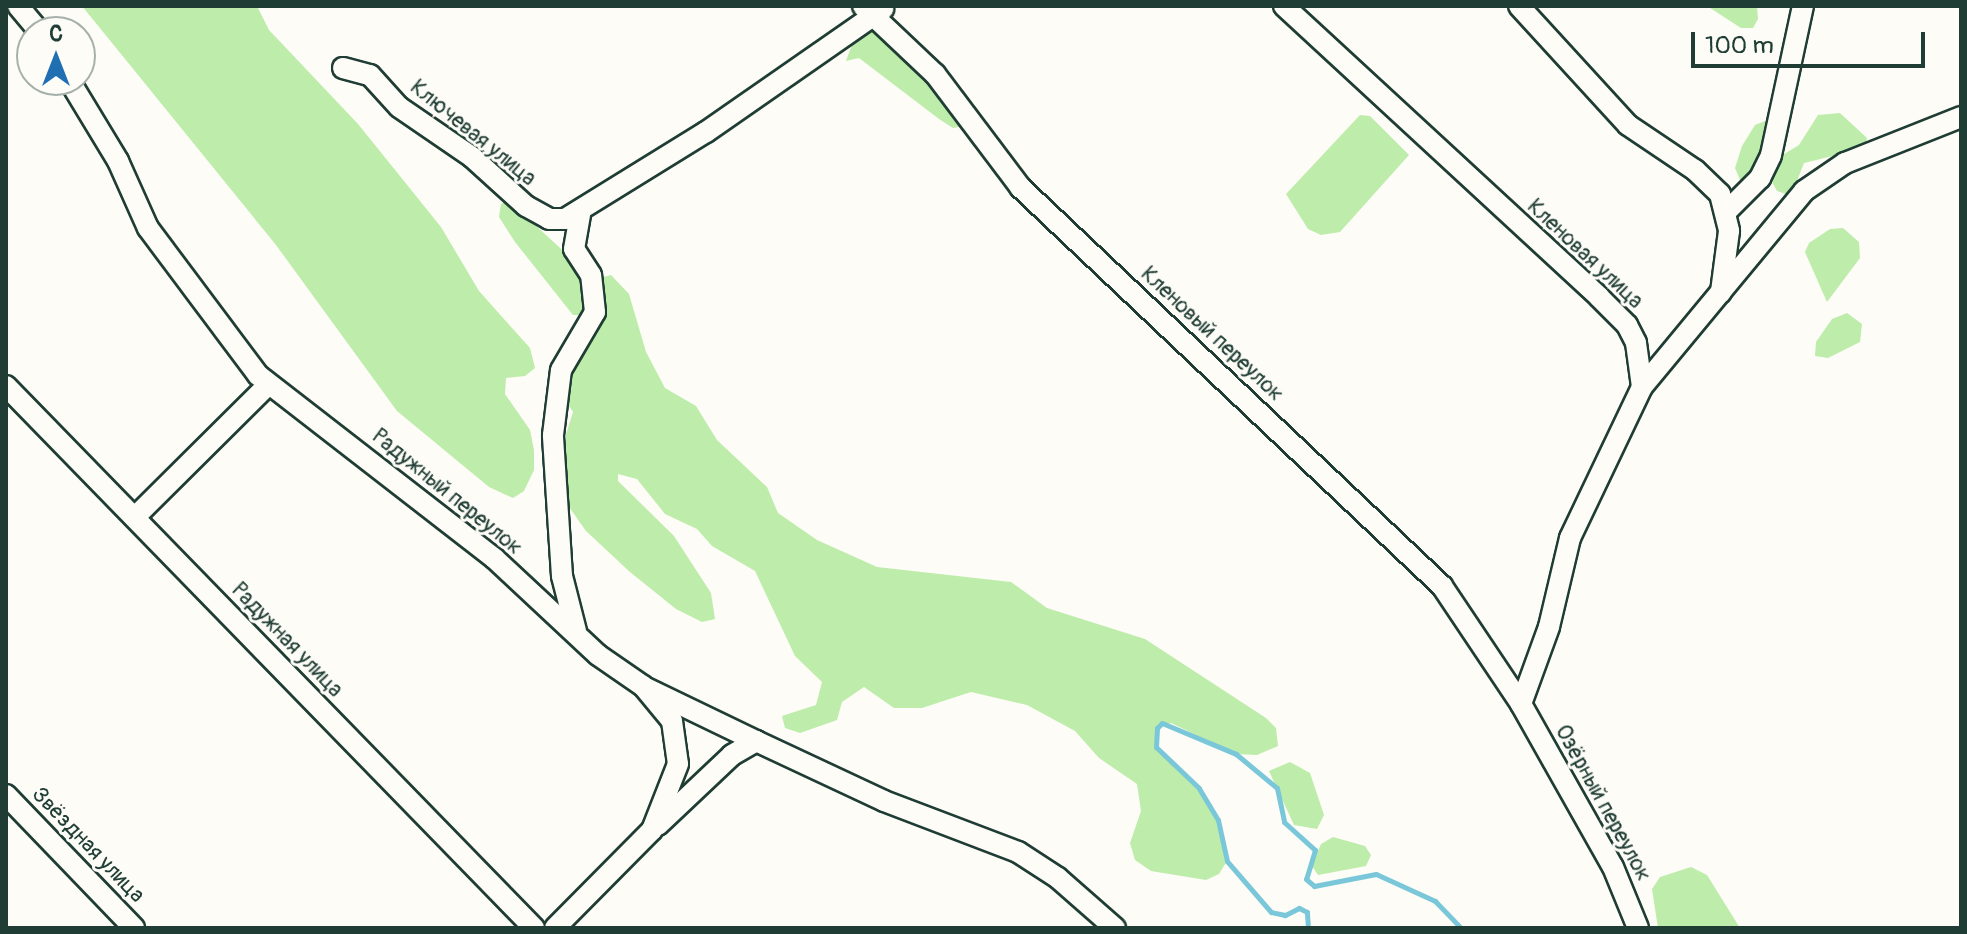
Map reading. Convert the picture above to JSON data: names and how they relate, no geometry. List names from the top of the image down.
{
  "streets": {
    "street": [
      "Ключевая улица",
      "Кленовая улица",
      "Кленовый переулок",
      "Радужный переулок",
      "Радужная улица",
      "Озёрный переулок",
      "Звёздная улица"
    ]
  },
  "crossings": [
    ["Кленовый переулок", "Озёрный переулок"]
  ],
  "scale_bar": "100 m",
  "north": "top"
}
